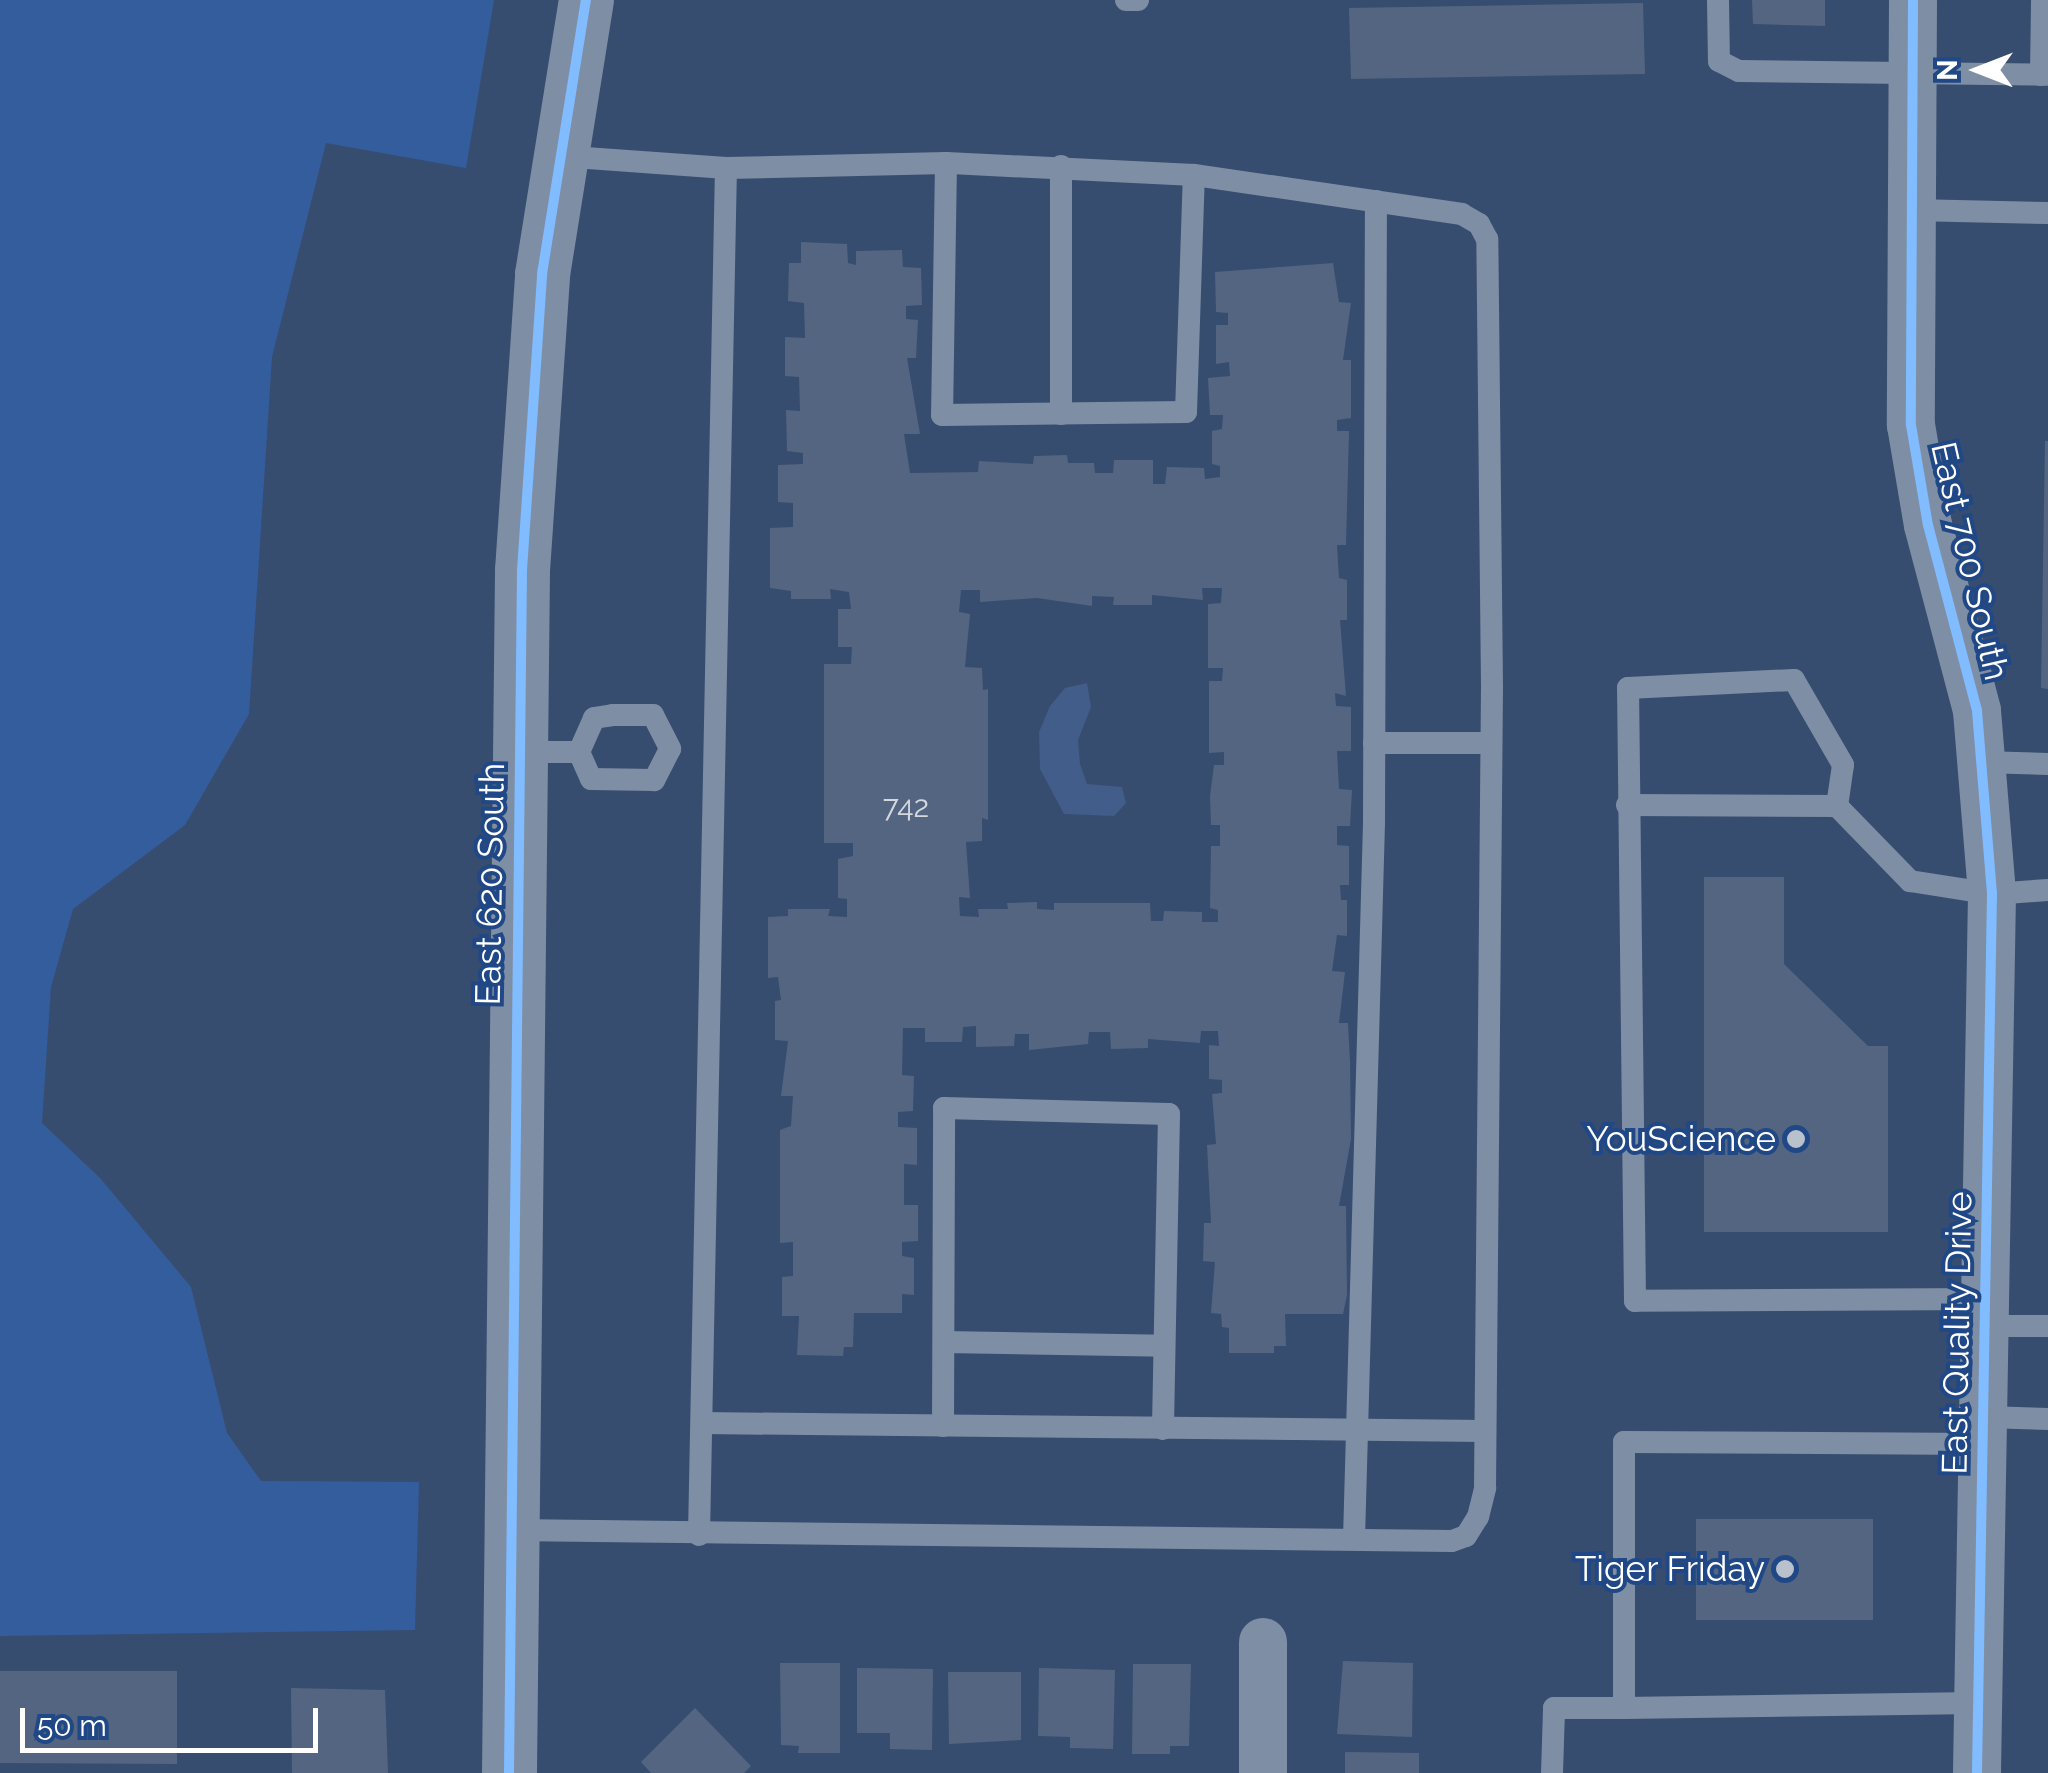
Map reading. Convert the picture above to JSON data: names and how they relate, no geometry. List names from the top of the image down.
{
  "streets": {
    "street": ["East 700 South", "East 620 South", "East Quality Drive"]
  },
  "crossings": [
    ["East 700 South", "East Quality Drive"]
  ],
  "places": ["YouScience", "Tiger Friday"],
  "house_numbers": ["742"],
  "scale_bar": "50 m",
  "north": "left"
}
